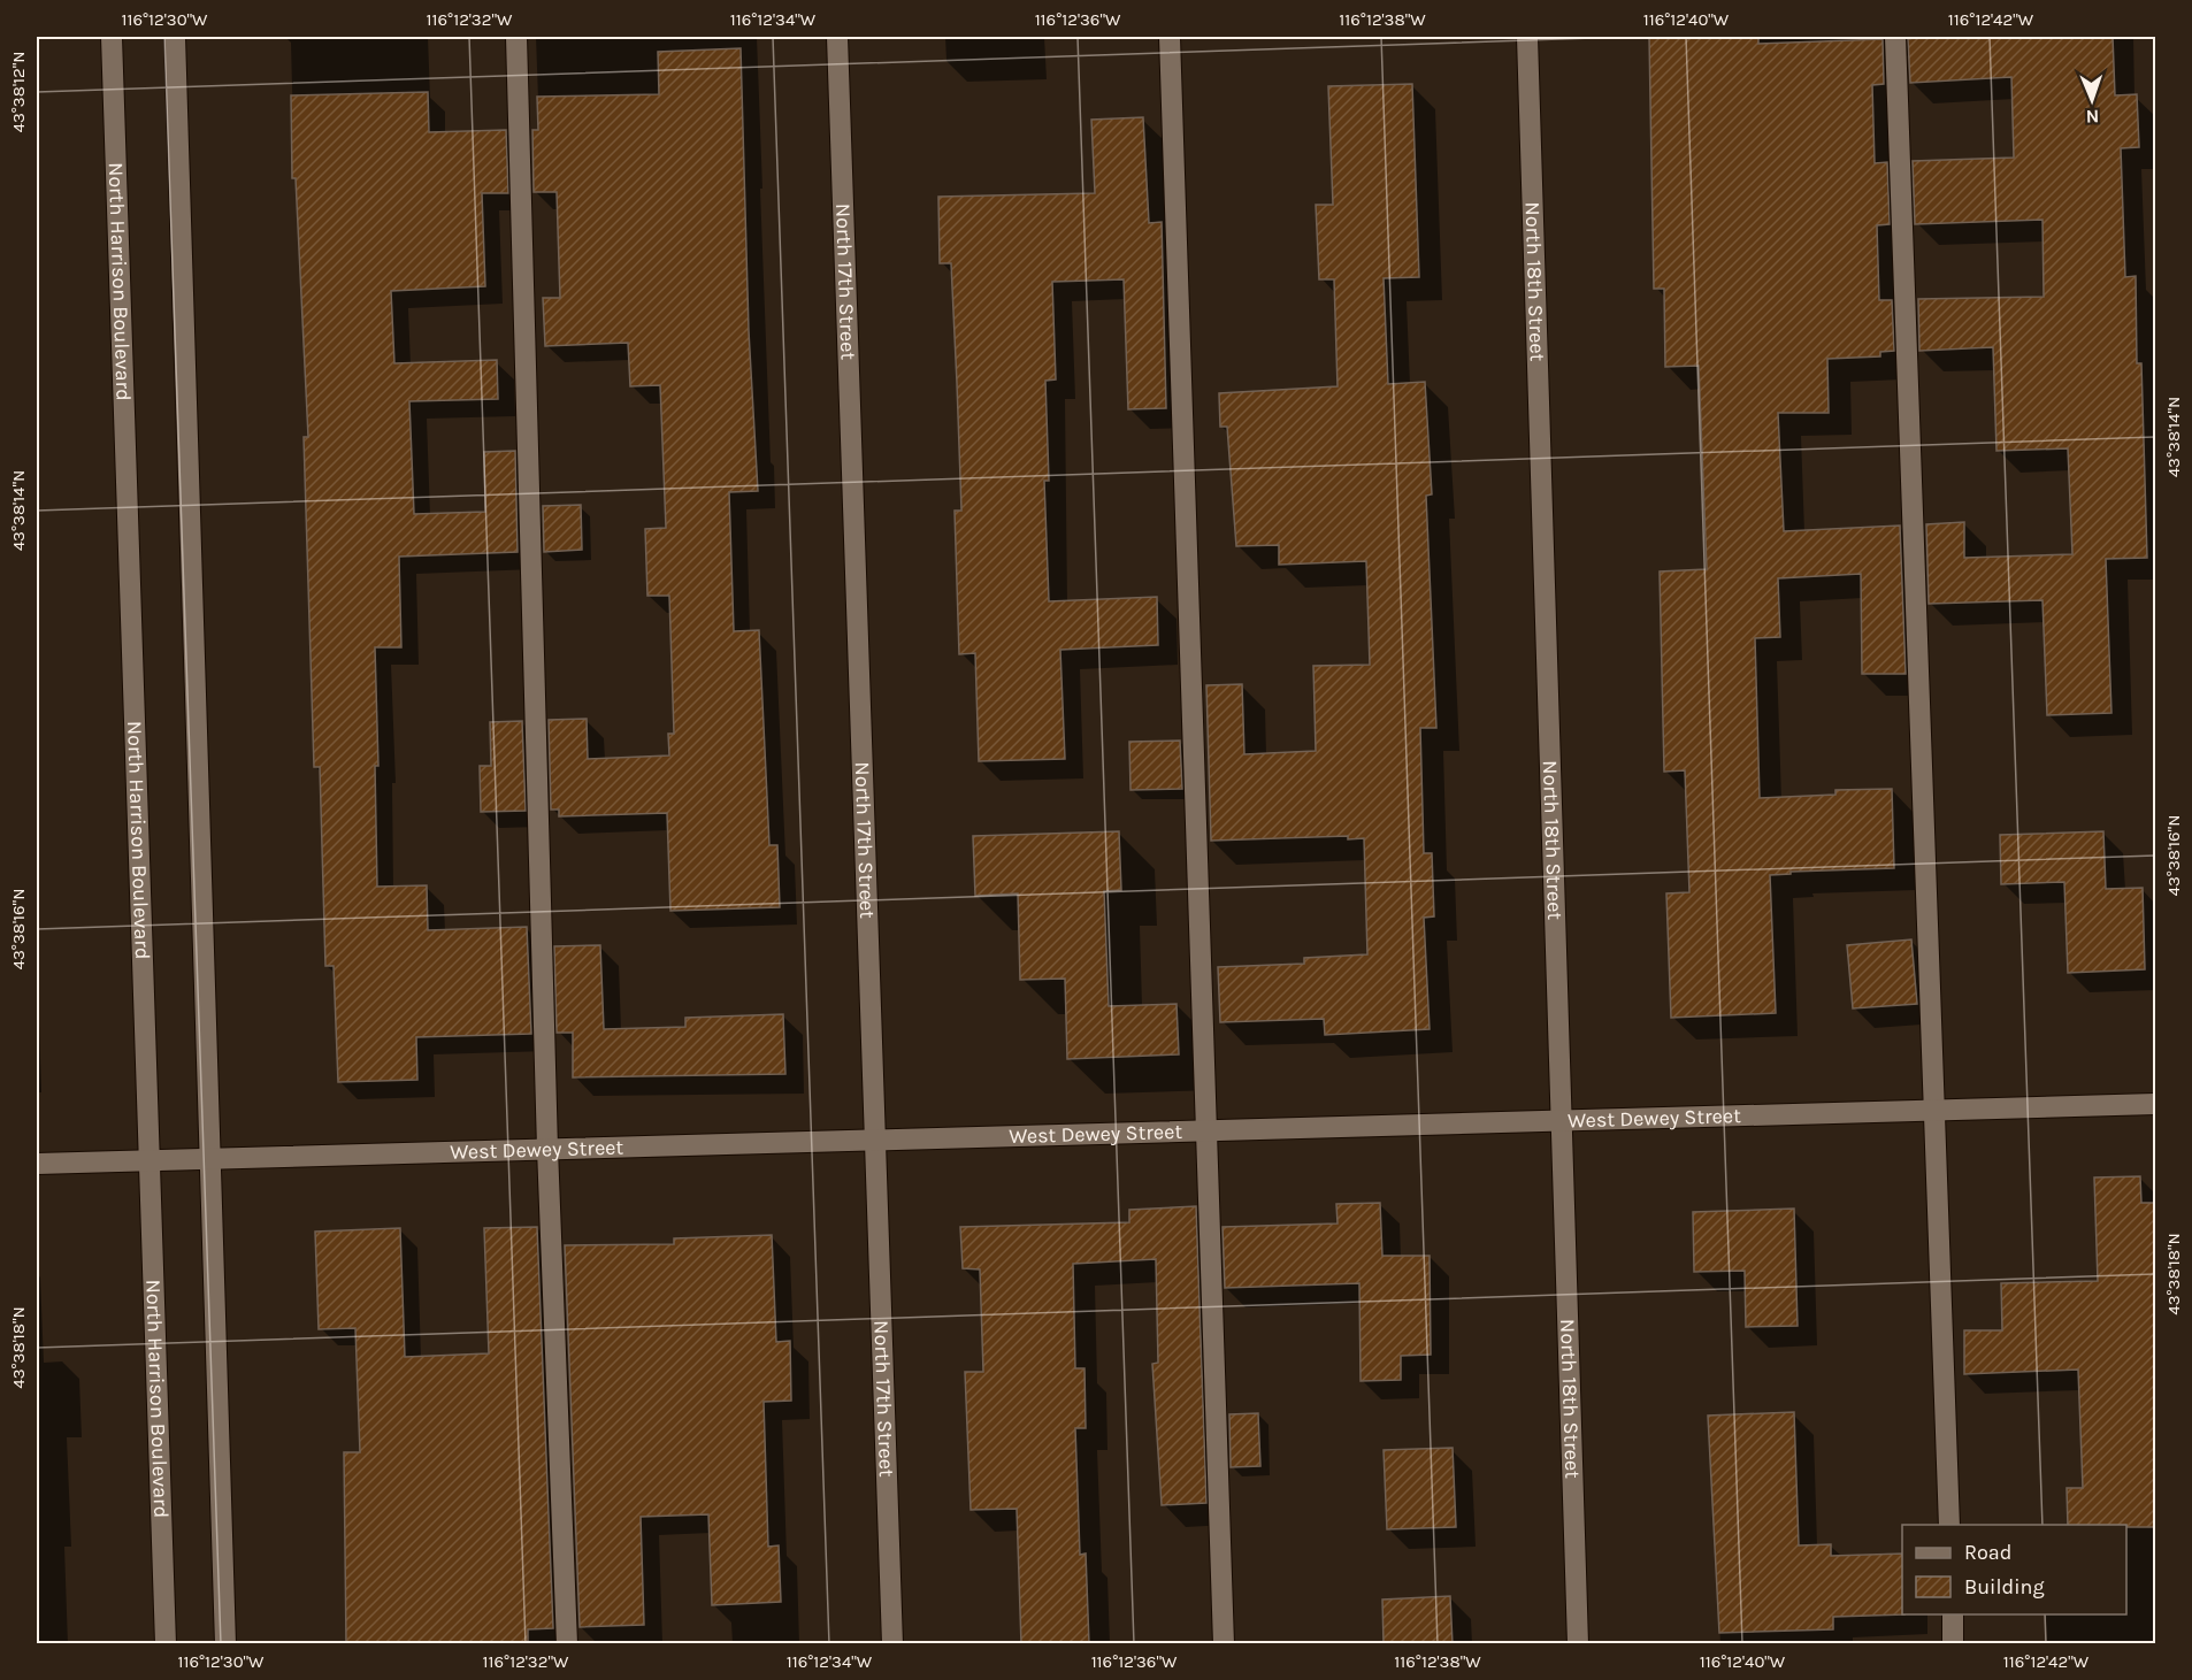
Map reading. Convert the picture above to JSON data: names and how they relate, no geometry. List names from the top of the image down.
{
  "streets": {
    "street": [
      "North Harrison Boulevard",
      "North 17th Street",
      "North 18th Street",
      "West Dewey Street"
    ]
  },
  "crossings": [
    ["North Harrison Boulevard", "West Dewey Street"],
    ["North 17th Street", "West Dewey Street"],
    ["North 18th Street", "West Dewey Street"]
  ],
  "legend": ["Road", "Building"],
  "north": "bottom",
  "coordinates": [
    "116°12'30\"W",
    "116°12'32\"W",
    "116°12'34\"W",
    "116°12'36\"W",
    "116°12'38\"W",
    "116°12'40\"W",
    "116°12'42\"W",
    "43°38'12\"N",
    "43°38'14\"N",
    "43°38'16\"N",
    "43°38'18\"N"
  ]
}
